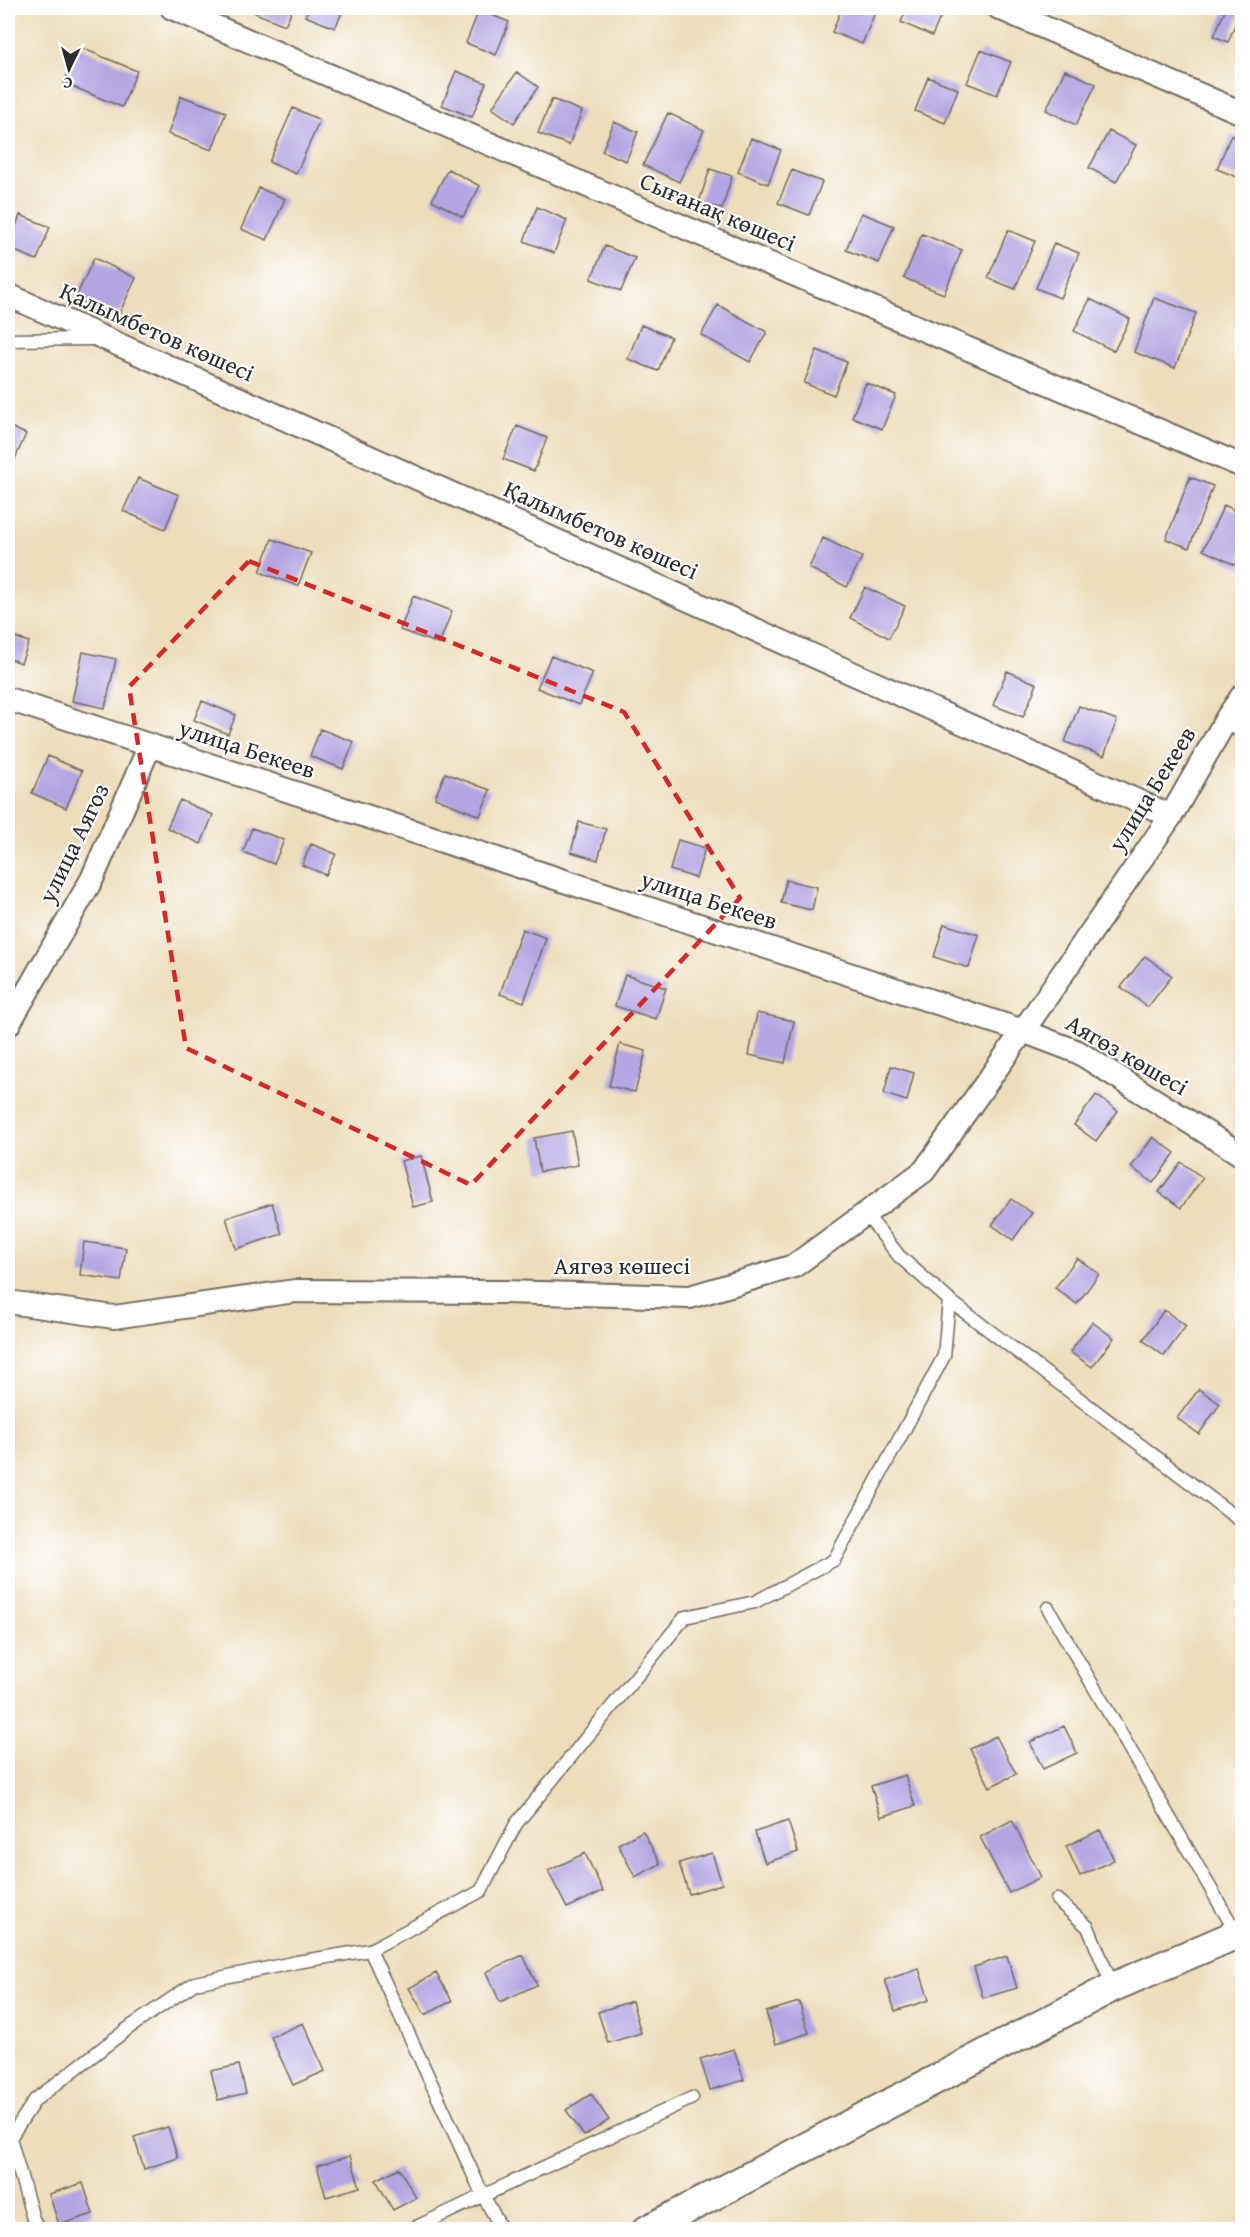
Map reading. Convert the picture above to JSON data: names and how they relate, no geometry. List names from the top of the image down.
{
  "streets": {
    "street": [
      "Сығанақ көшесі",
      "Қалымбетов көшесі",
      "улица Бекеев",
      "улица Аягоз",
      "Аягөз көшесі"
    ]
  },
  "crossings": [
    ["Қалымбетов көшесі", "улица Бекеев"],
    ["улица Бекеев", "улица Аягоз"],
    ["улица Бекеев", "Аягөз көшесі"]
  ],
  "north": "bottom"
}
